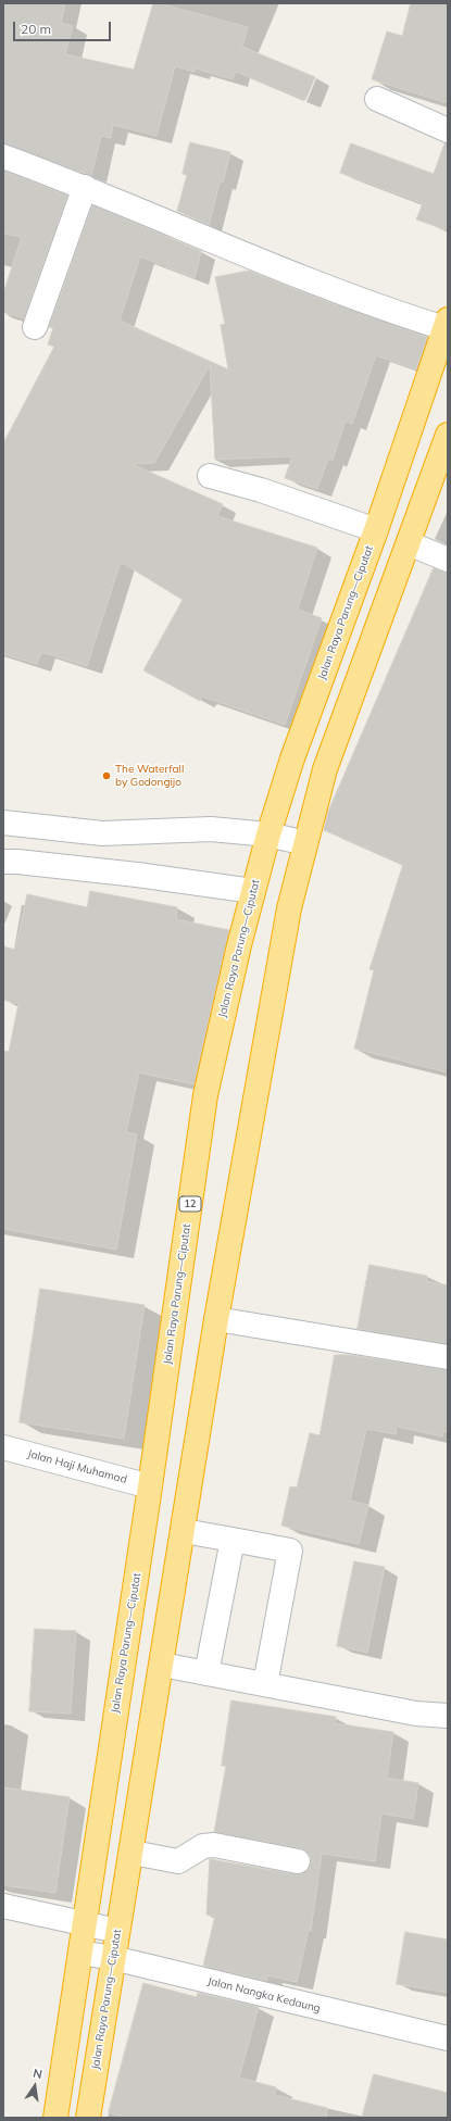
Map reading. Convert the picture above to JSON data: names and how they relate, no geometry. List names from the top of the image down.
{
  "streets": {
    "highway": ["Jalan Raya Parung—Ciputat", "12"],
    "street": ["Jalan Haji Muhamad", "Jalan Nangka Kedaung"]
  },
  "crossings": [
    ["Jalan Raya Parung—Ciputat", "Jalan Haji Muhamad"],
    ["Jalan Raya Parung—Ciputat", "Jalan Nangka Kedaung"]
  ],
  "places": ["The Waterfall by Godongijo"],
  "scale_bar": "20 m",
  "north": "top"
}
